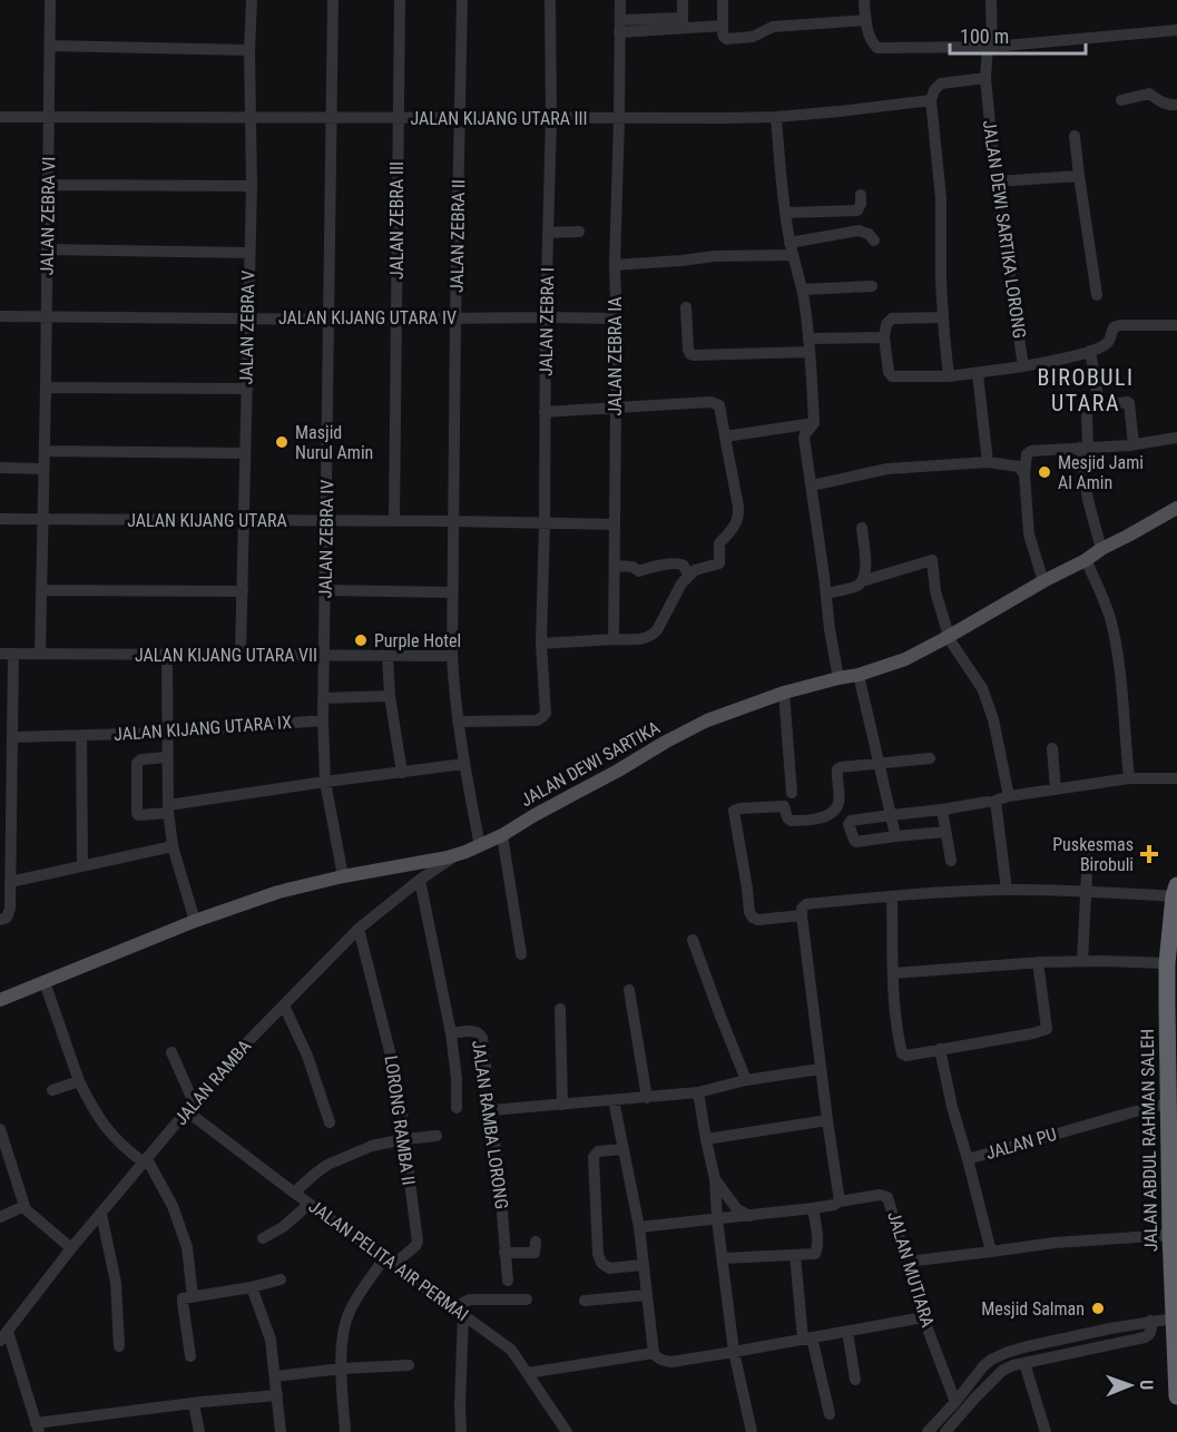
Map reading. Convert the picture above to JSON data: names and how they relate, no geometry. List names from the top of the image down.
{
  "streets": {
    "highway": ["JALAN ABDUL RAHMAN SALEH"],
    "main road": ["JALAN DEWI SARTIKA"],
    "street": [
      "JALAN KIJANG UTARA III",
      "JALAN ZEBRA VI",
      "JALAN ZEBRA III",
      "JALAN DEWI SARTIKA LORONG",
      "JALAN ZEBRA II",
      "JALAN KIJANG UTARA IV",
      "JALAN ZEBRA I",
      "JALAN ZEBRA V",
      "JALAN ZEBRA IA",
      "JALAN KIJANG UTARA",
      "JALAN ZEBRA IV",
      "JALAN KIJANG UTARA VII",
      "JALAN KIJANG UTARA IX",
      "JALAN RAMBA",
      "LORONG RAMBA II",
      "JALAN RAMBA LORONG",
      "JALAN PU",
      "JALAN PELITA AIR PERMAI",
      "JALAN MUTIARA"
    ]
  },
  "crossings": [
    ["JALAN KIJANG UTARA III", "JALAN ZEBRA VI"],
    ["JALAN KIJANG UTARA III", "JALAN ZEBRA III"],
    ["JALAN KIJANG UTARA III", "JALAN ZEBRA II"],
    ["JALAN KIJANG UTARA III", "JALAN ZEBRA I"],
    ["JALAN KIJANG UTARA III", "JALAN ZEBRA V"],
    ["JALAN KIJANG UTARA III", "JALAN ZEBRA IA"],
    ["JALAN KIJANG UTARA III", "JALAN ZEBRA IV"],
    ["JALAN ZEBRA VI", "JALAN KIJANG UTARA IV"],
    ["JALAN ZEBRA VI", "JALAN KIJANG UTARA"],
    ["JALAN ZEBRA VI", "JALAN KIJANG UTARA VII"],
    ["JALAN ZEBRA III", "JALAN KIJANG UTARA IV"],
    ["JALAN ZEBRA III", "JALAN KIJANG UTARA"],
    ["JALAN ZEBRA II", "JALAN KIJANG UTARA IV"],
    ["JALAN ZEBRA II", "JALAN ZEBRA I"],
    ["JALAN ZEBRA II", "JALAN KIJANG UTARA"],
    ["JALAN ZEBRA II", "JALAN KIJANG UTARA VII"],
    ["JALAN ZEBRA II", "JALAN DEWI SARTIKA"],
    ["JALAN KIJANG UTARA IV", "JALAN ZEBRA I"],
    ["JALAN KIJANG UTARA IV", "JALAN ZEBRA V"],
    ["JALAN KIJANG UTARA IV", "JALAN ZEBRA IA"],
    ["JALAN KIJANG UTARA IV", "JALAN ZEBRA IV"],
    ["JALAN ZEBRA I", "JALAN KIJANG UTARA"],
    ["JALAN ZEBRA V", "JALAN KIJANG UTARA"],
    ["JALAN ZEBRA V", "JALAN KIJANG UTARA VII"],
    ["JALAN ZEBRA IA", "JALAN KIJANG UTARA"],
    ["JALAN KIJANG UTARA", "JALAN ZEBRA IV"],
    ["JALAN ZEBRA IV", "JALAN KIJANG UTARA VII"],
    ["JALAN ZEBRA IV", "JALAN KIJANG UTARA IX"],
    ["JALAN ZEBRA IV", "JALAN DEWI SARTIKA"],
    ["JALAN DEWI SARTIKA", "JALAN RAMBA"],
    ["JALAN RAMBA", "LORONG RAMBA II"],
    ["JALAN RAMBA", "JALAN RAMBA LORONG"],
    ["JALAN RAMBA", "JALAN PELITA AIR PERMAI"],
    ["LORONG RAMBA II", "JALAN PELITA AIR PERMAI"],
    ["JALAN ABDUL RAHMAN SALEH", "JALAN PU"]
  ],
  "districts": ["BIROBULI UTARA"],
  "places": {
    "other": [
      "Masjid Nurul Amin",
      "Mesjid Jami Al Amin",
      "Purple Hotel",
      "Mesjid Salman"
    ],
    "health": ["Puskesmas Birobuli"]
  },
  "scale_bar": "100 m",
  "north": "right"
}
